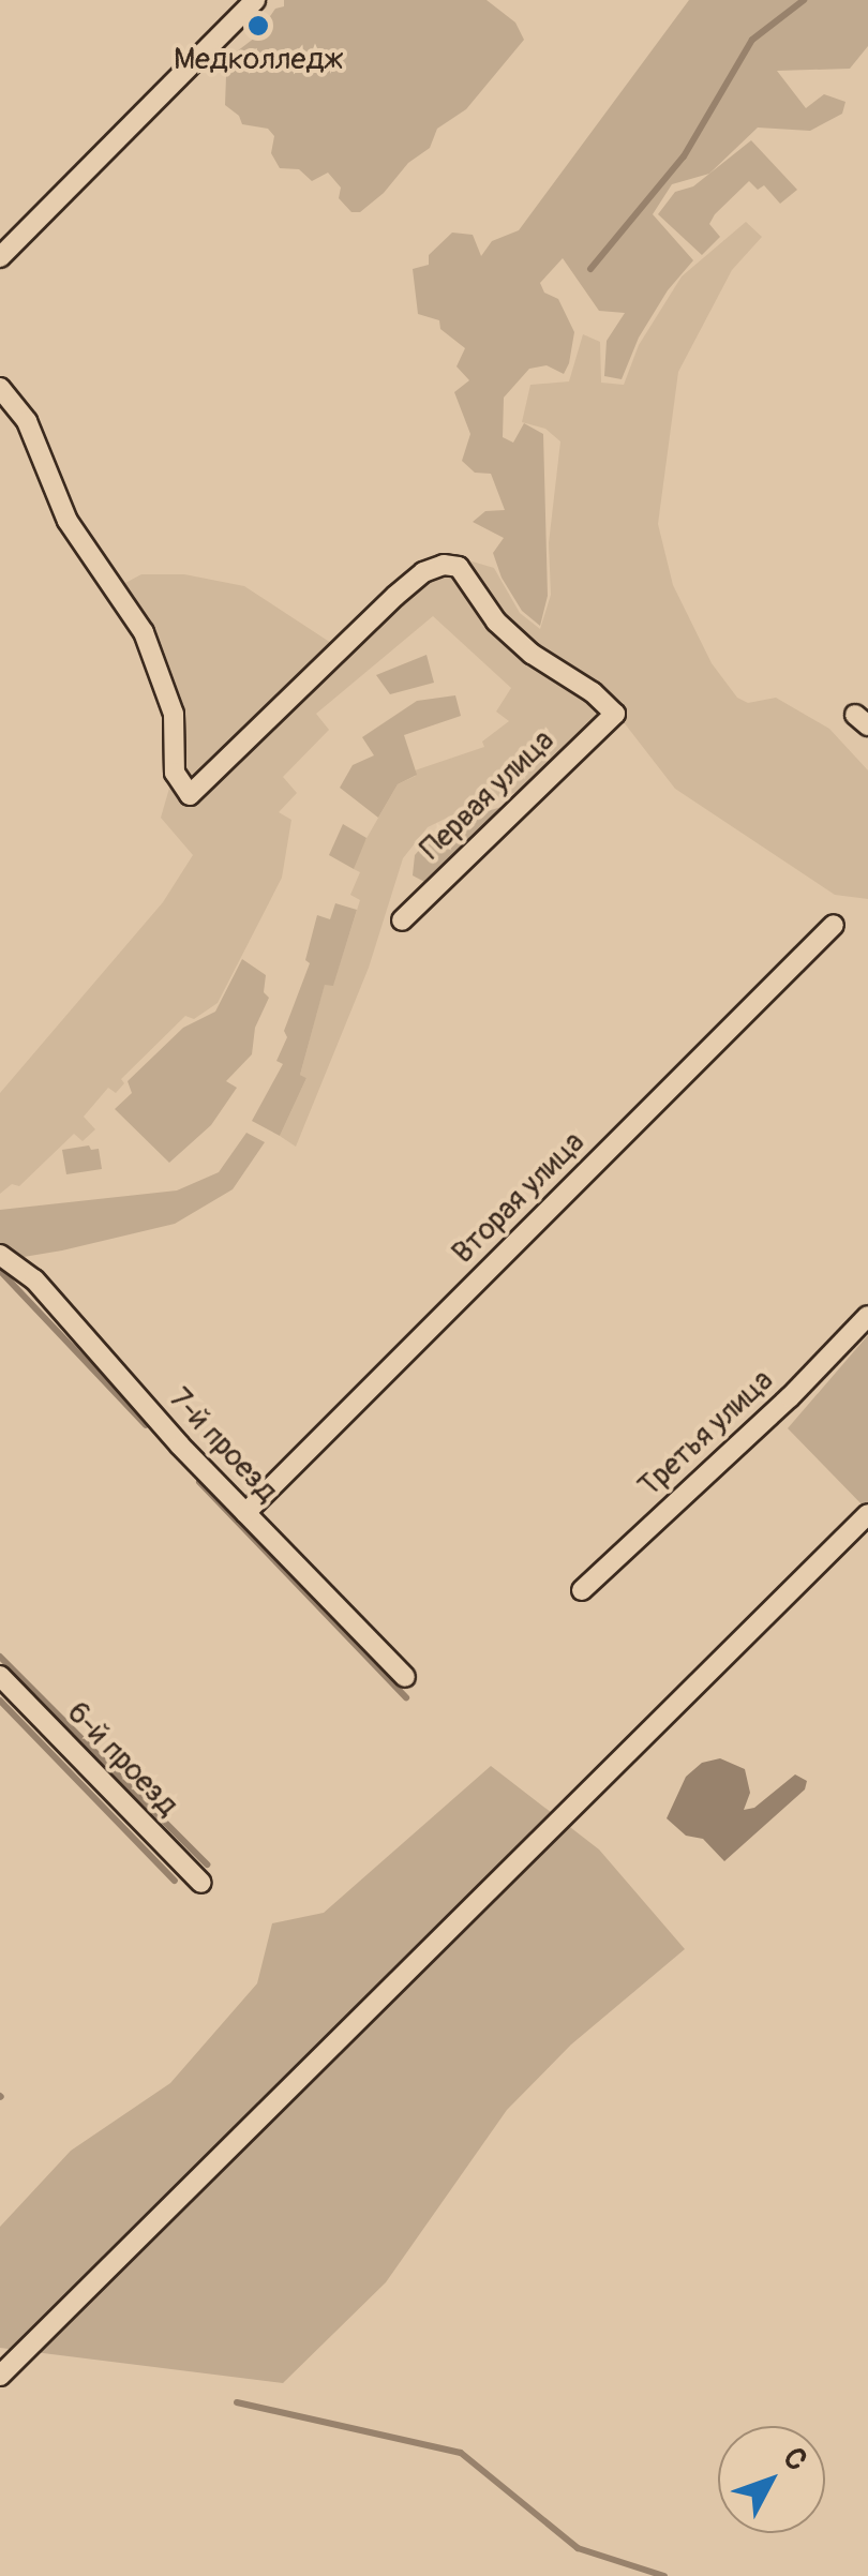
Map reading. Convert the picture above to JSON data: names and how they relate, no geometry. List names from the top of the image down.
{
  "streets": {
    "street": [
      "Первая улица",
      "Вторая улица",
      "Третья улица",
      "7-й проезд",
      "6-й проезд"
    ]
  },
  "crossings": [
    ["Вторая улица", "7-й проезд"]
  ],
  "places": ["Медколледж"],
  "north": "top right"
}
